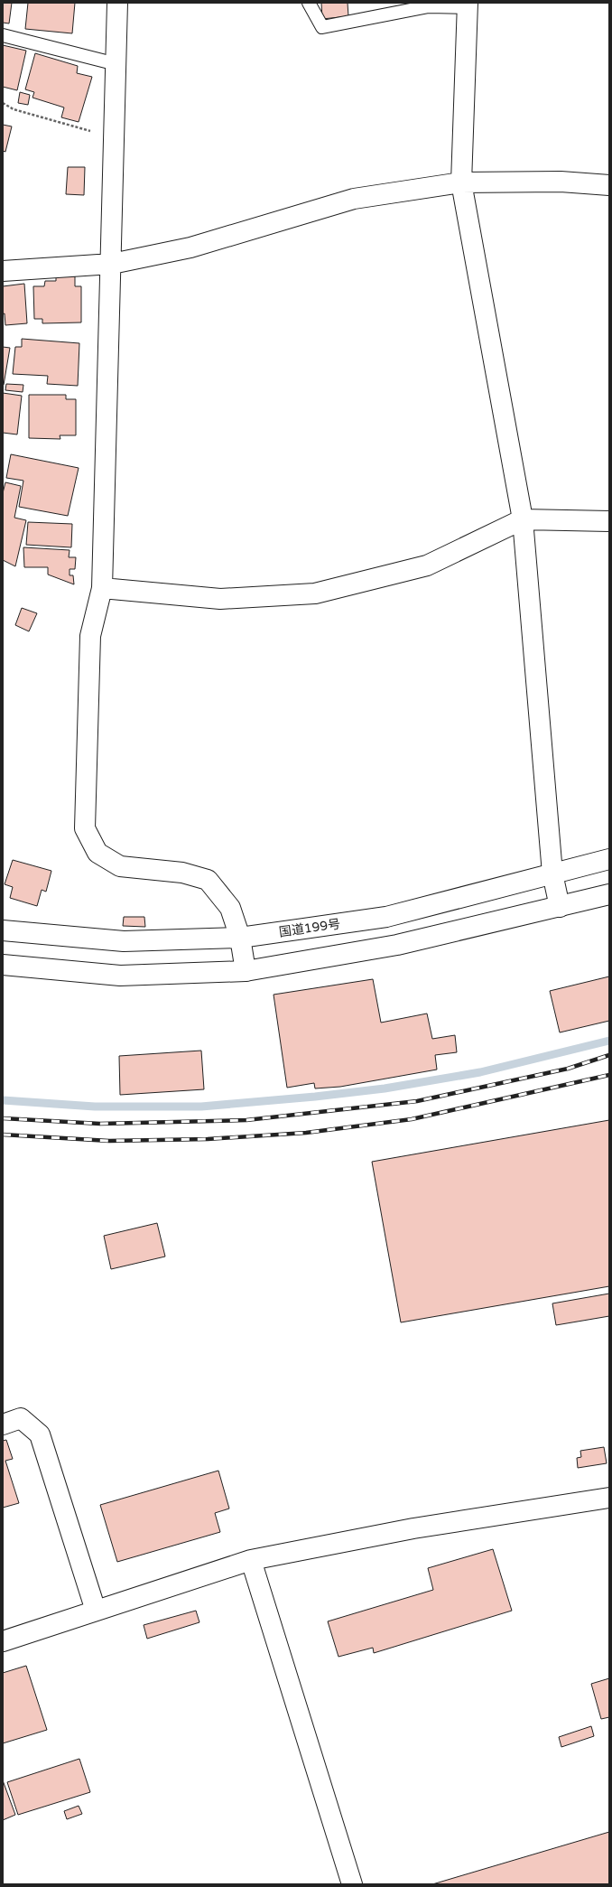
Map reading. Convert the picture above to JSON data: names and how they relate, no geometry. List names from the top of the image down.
{
  "streets": {
    "main road": ["国道199号"]
  }
}
